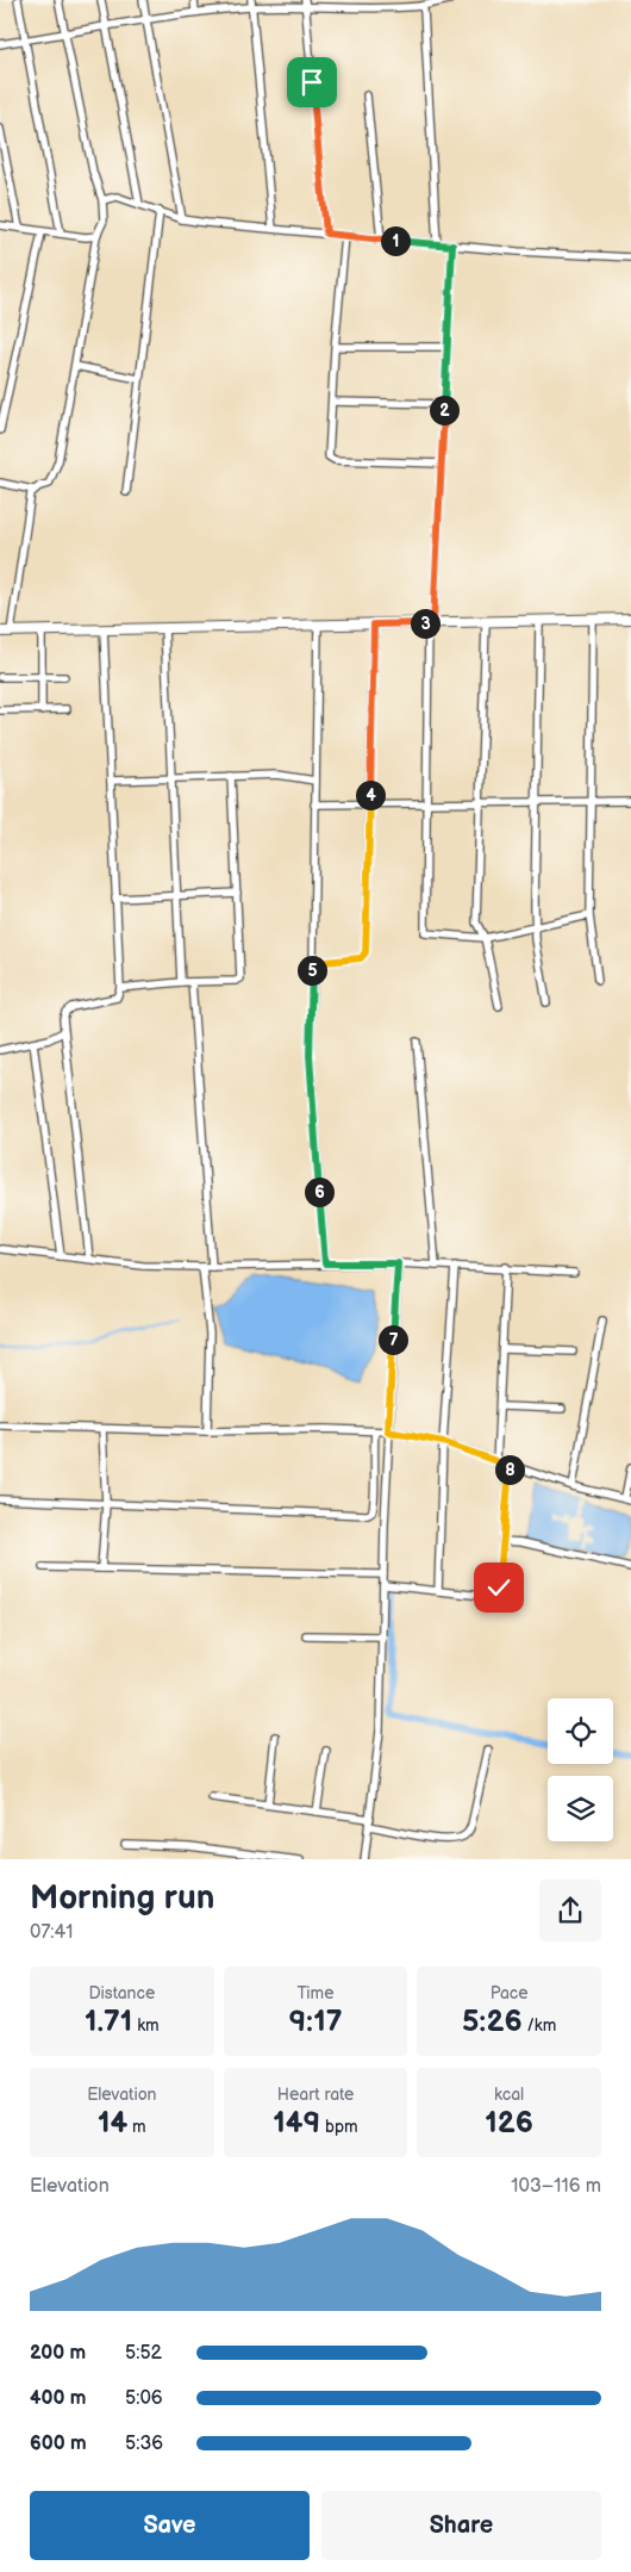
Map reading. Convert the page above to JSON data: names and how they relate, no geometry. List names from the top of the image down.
{
  "page": {
    "pins": [
      "1",
      "2",
      "3",
      "4",
      "5",
      "6",
      "7",
      "8"
    ],
    "heading": ["Morning run", "07:41"],
    "stats": [
      ["Distance", "1.71 km"],
      ["Time", "9:17"],
      ["Pace", "5:26 /km"],
      ["Elevation", "14 m"],
      ["Heart rate", "149 bpm"],
      ["kcal", "126"]
    ],
    "chart": ["Elevation", "103–116 m"],
    "list": [
      {
        "name": "200 m",
        "note": "5:52"
      },
      {
        "name": "400 m",
        "note": "5:06"
      },
      {
        "name": "600 m",
        "note": "5:36"
      }
    ],
    "buttons": ["Save", "Share"]
  }
}
